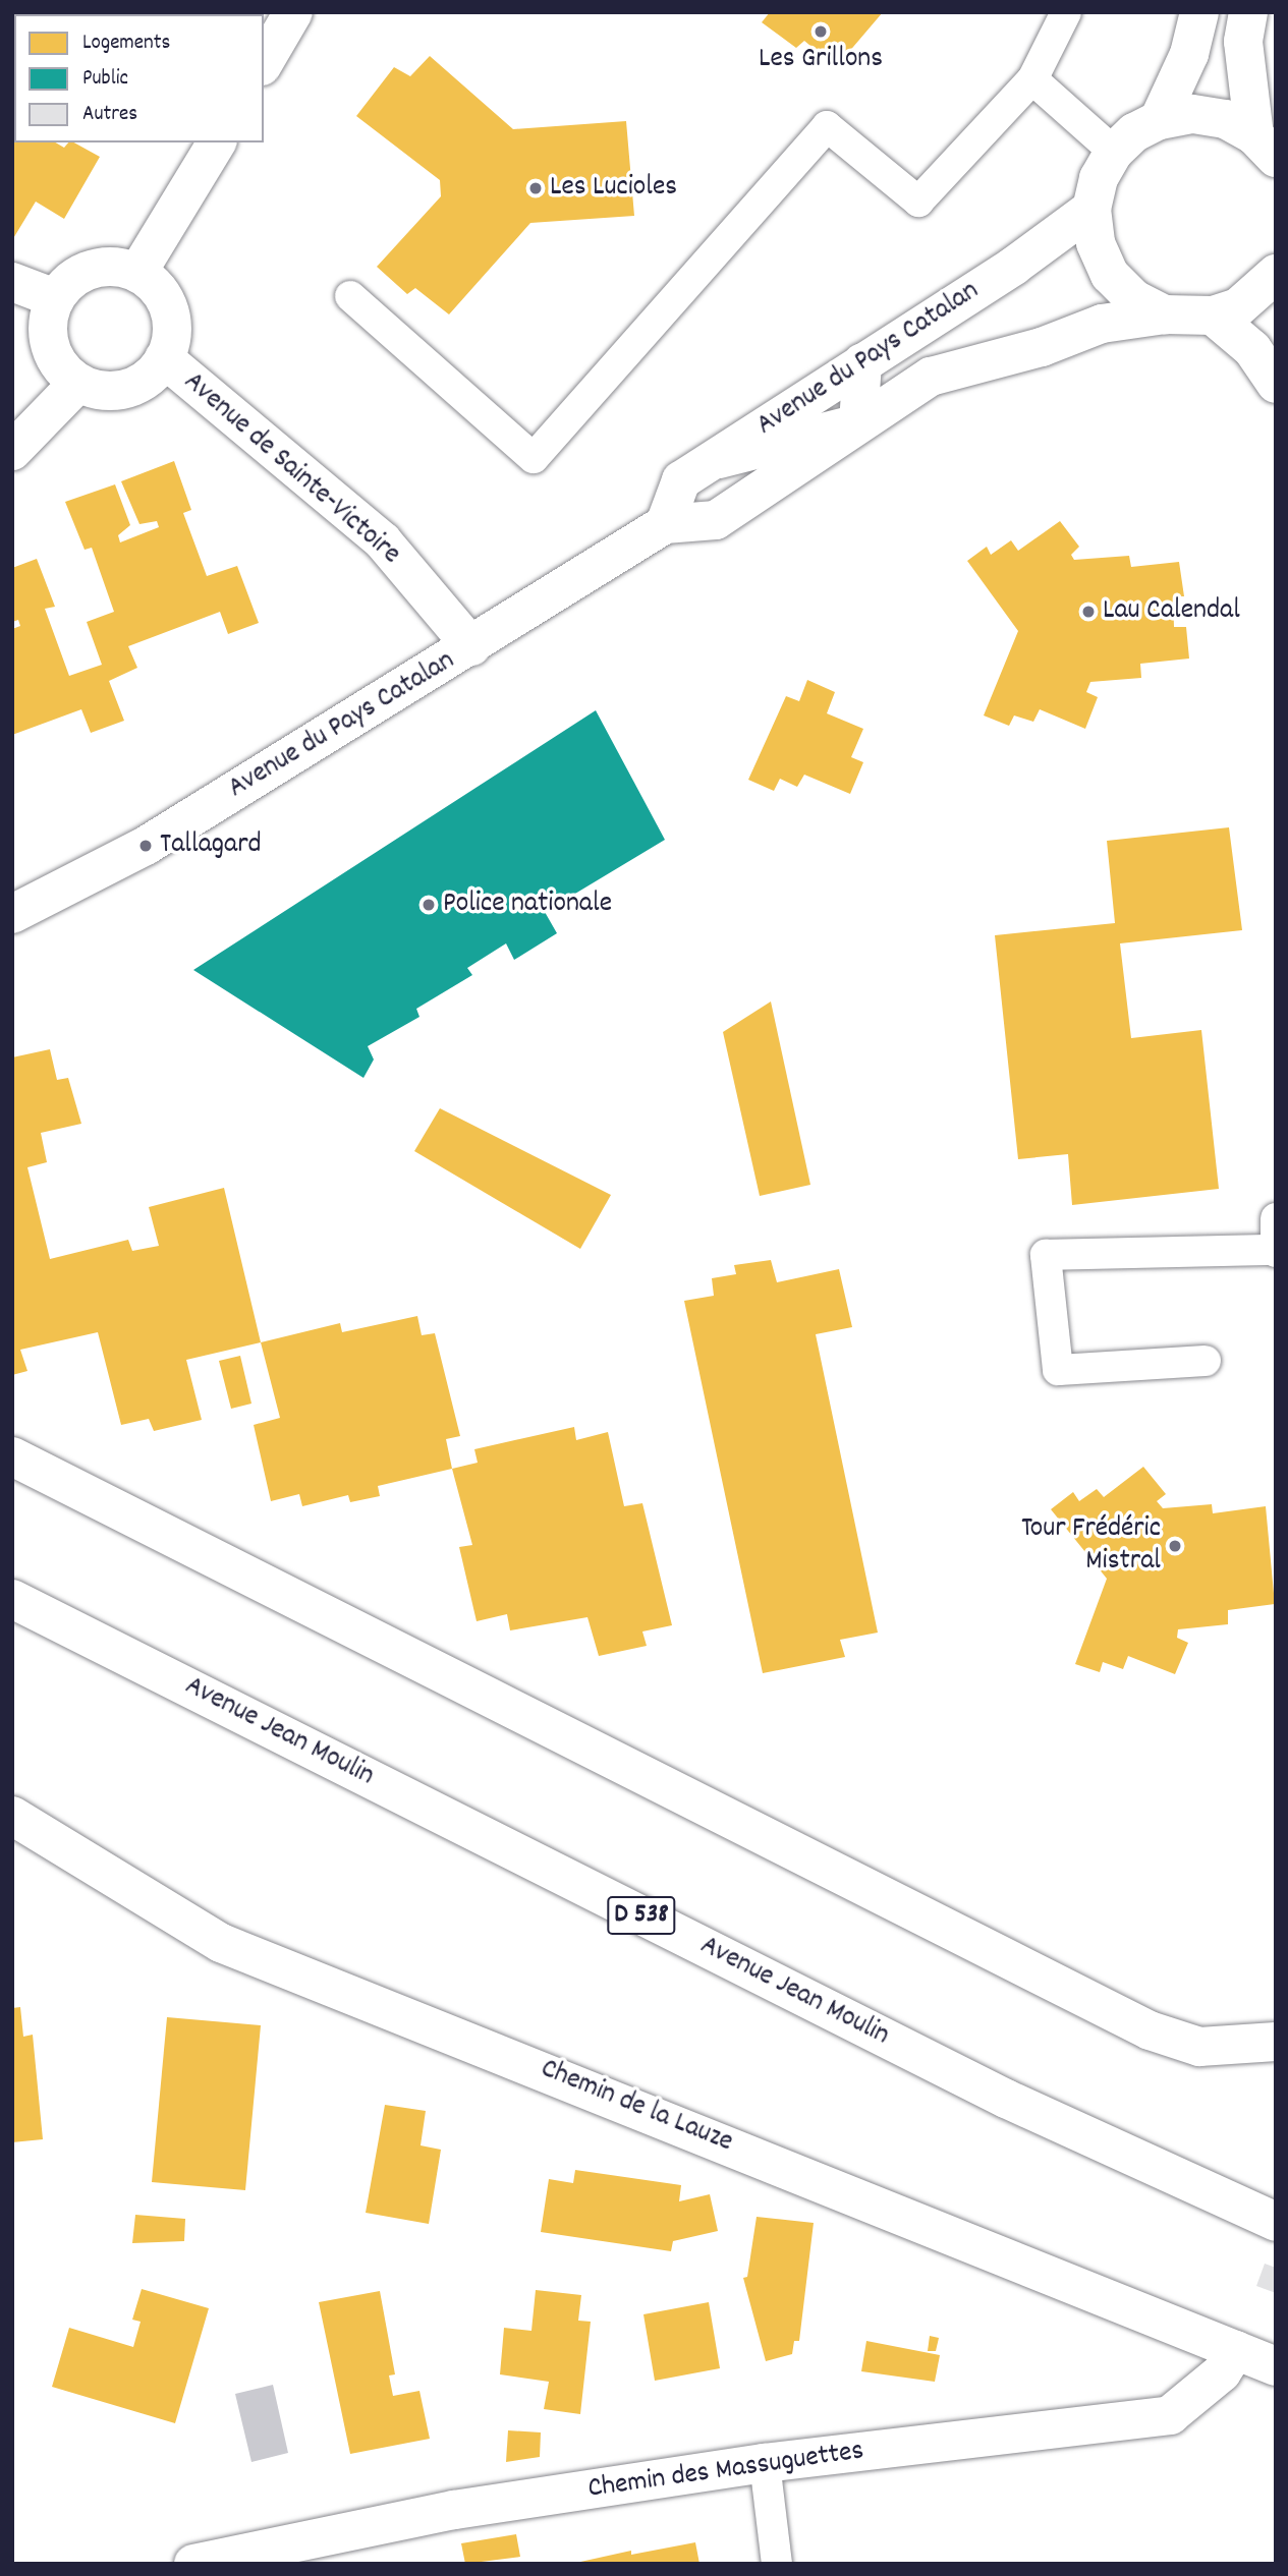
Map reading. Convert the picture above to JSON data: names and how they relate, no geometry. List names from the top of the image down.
{
  "streets": {
    "street": [
      "Avenue du Pays Catalan",
      "Avenue de Sainte-Victoire",
      "Avenue Jean Moulin",
      "D 538",
      "Chemin de la Lauze",
      "Chemin des Massuguettes"
    ]
  },
  "crossings": [
    ["Avenue du Pays Catalan", "Avenue de Sainte-Victoire"],
    ["Chemin de la Lauze", "Chemin des Massuguettes"]
  ],
  "places": [
    "Les Grillons",
    "Les Lucioles",
    "Lau Calendal",
    "Tallagard",
    "Police nationale",
    "Tour Frédéric Mistral"
  ],
  "legend": ["Logements", "Public", "Autres"]
}
